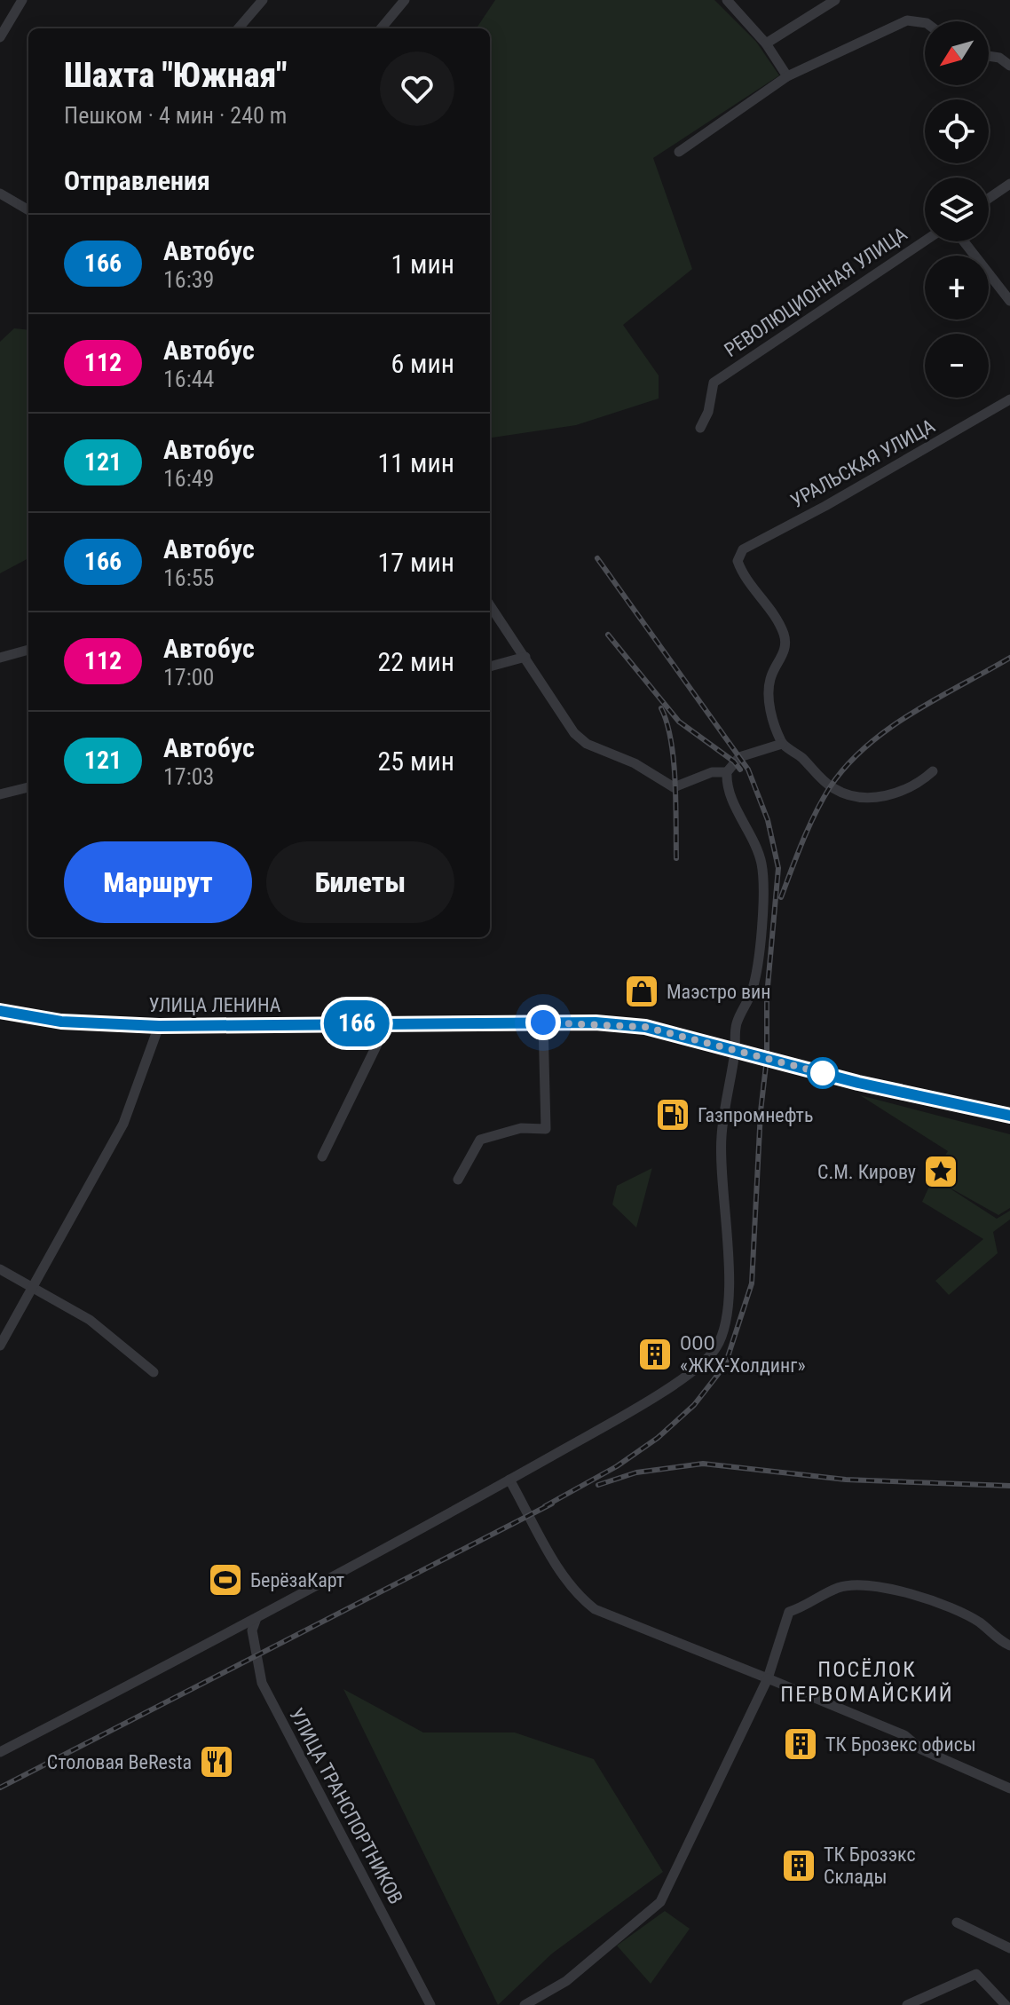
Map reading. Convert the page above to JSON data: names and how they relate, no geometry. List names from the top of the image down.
{
  "streets": {
    "main road": ["УЛИЦА ЛЕНИНА"],
    "street": ["РЕВОЛЮЦИОННАЯ УЛИЦА", "УРАЛЬСКАЯ УЛИЦА", "УЛИЦА ТРАНСПОРТНИКОВ"]
  },
  "districts": ["ПОСЁЛОК ПЕРВОМАЙСКИЙ"],
  "places": {
    "shop": ["Маэстро вин"],
    "fuel station": ["Газпромнефть"],
    "place": ["С.М. Кирову"],
    "building": ["ООО «ЖКХ-Холдинг»", "ТК Брозекс офисы", "ТК Брозэкс Склады"],
    "sports": ["БерёзаКарт"],
    "restaurant": ["Столовая BeResta"]
  },
  "lines": ["bus line 166"],
  "north": "bottom left",
  "page": {
    "on_map": "166",
    "map_buttons": ["+", "−"],
    "heading": [
      ["Шахта \"Южная\"", "Пешком · 4 мин · 240 m"],
      "Отправления"
    ],
    "list": [
      {
        "mark": "166",
        "name": "Автобус",
        "note": "16:39",
        "value": "1 мин"
      },
      {
        "mark": "112",
        "name": "Автобус",
        "note": "16:44",
        "value": "6 мин"
      },
      {
        "mark": "121",
        "name": "Автобус",
        "note": "16:49",
        "value": "11 мин"
      },
      {
        "mark": "166",
        "name": "Автобус",
        "note": "16:55",
        "value": "17 мин"
      },
      {
        "mark": "112",
        "name": "Автобус",
        "note": "17:00",
        "value": "22 мин"
      },
      {
        "mark": "121",
        "name": "Автобус",
        "note": "17:03",
        "value": "25 мин"
      }
    ],
    "buttons": ["Маршрут", "Билеты"]
  }
}
